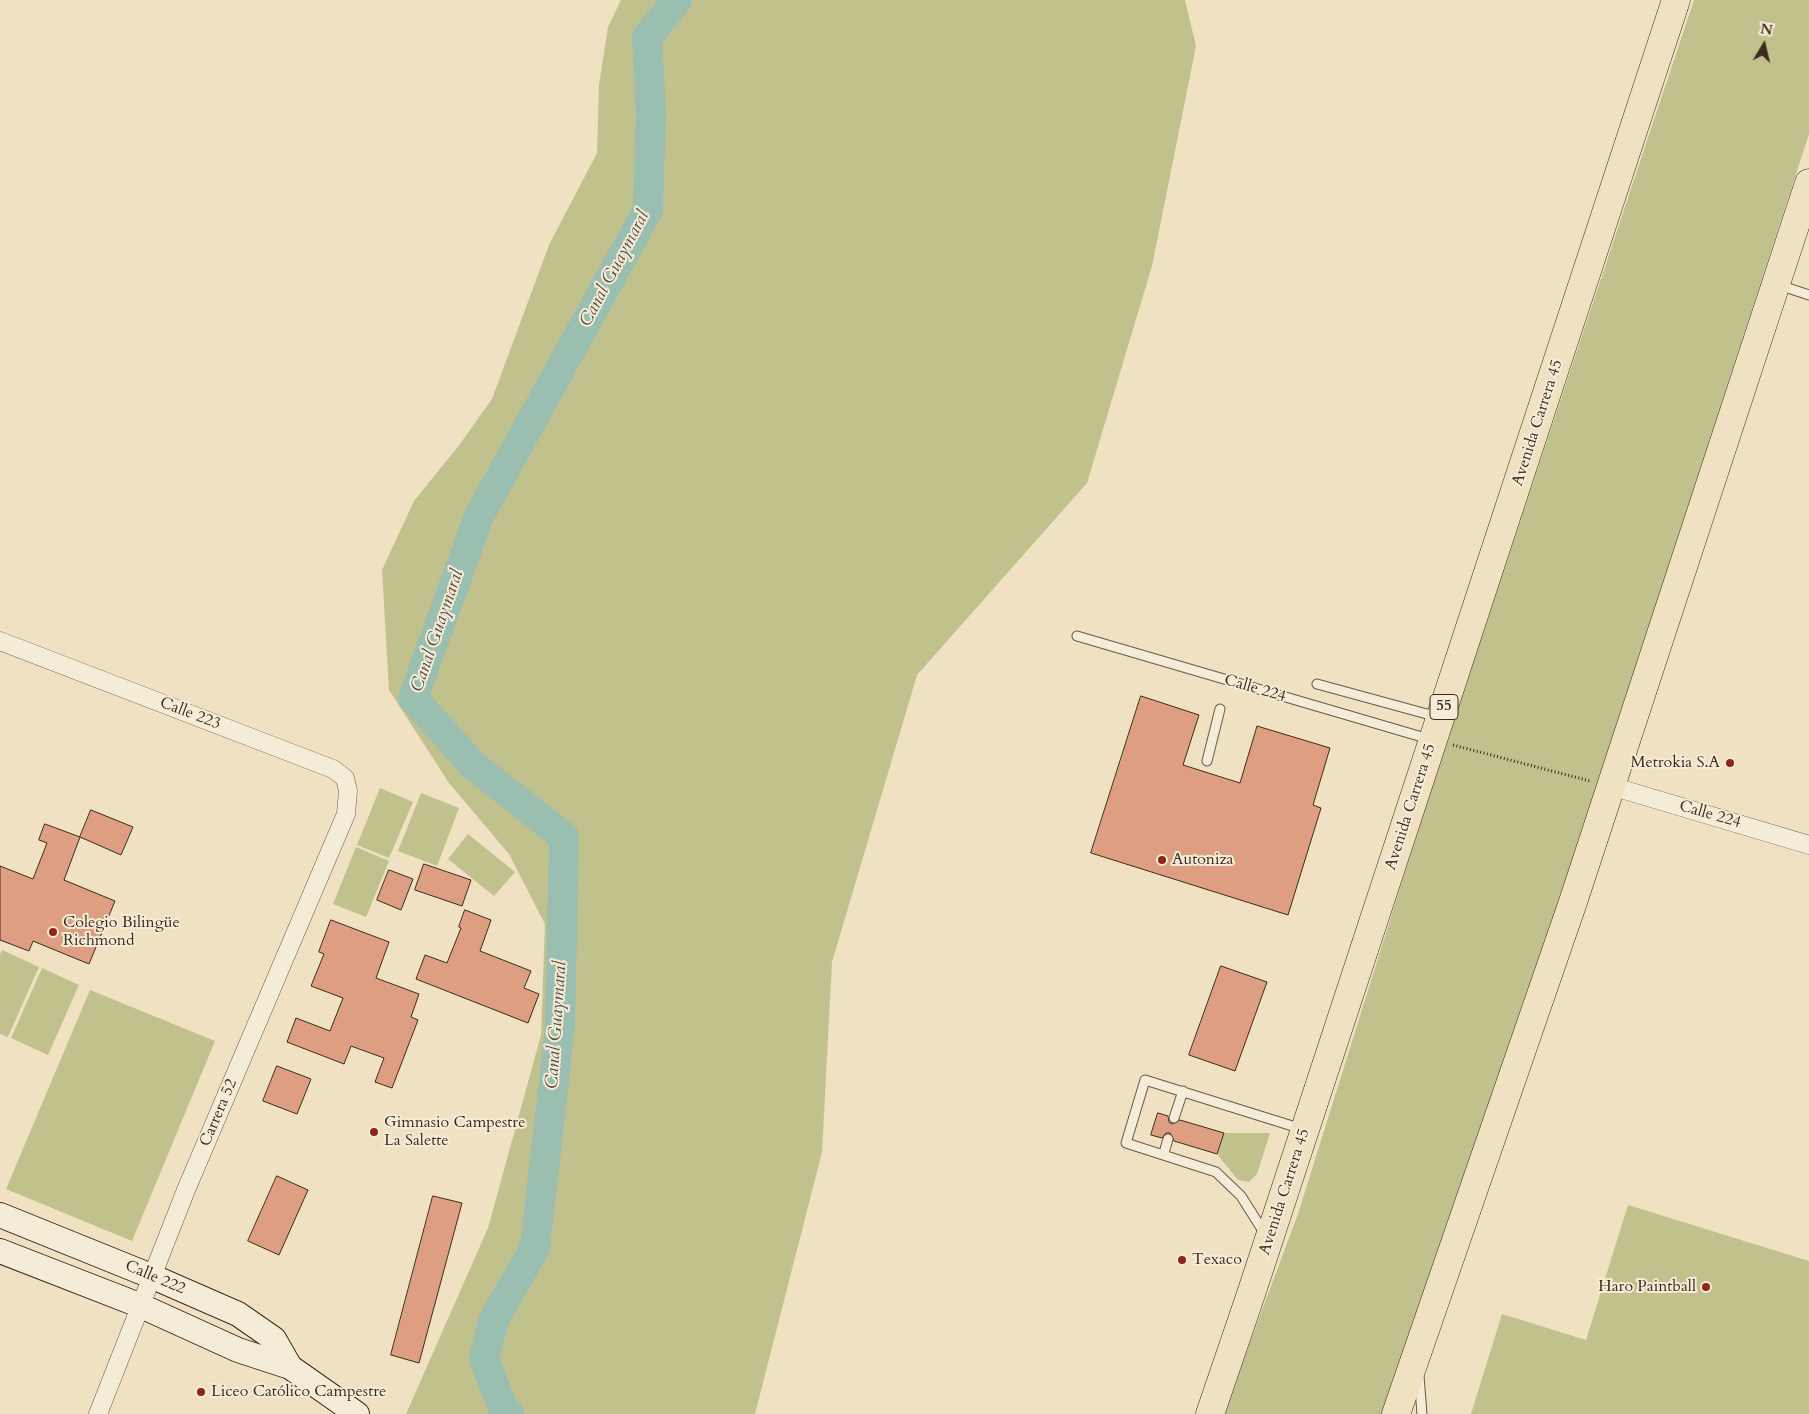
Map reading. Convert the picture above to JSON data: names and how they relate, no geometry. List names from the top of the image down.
{
  "streets": {
    "highway": ["Avenida Carrera 45", "55"],
    "street": [
      "Calle 224",
      "Calle 223",
      "Carrera 52",
      "Calle 222"
    ]
  },
  "crossings": [
    ["Avenida Carrera 45", "Calle 224"],
    ["Calle 223", "Carrera 52"],
    ["Carrera 52", "Calle 222"]
  ],
  "water": ["Canal Guaymaral"],
  "places": [
    "Metrokia S.A",
    "Autoniza",
    "Colegio Bilingüe Richmond",
    "Gimnasio Campestre La Salette",
    "Texaco",
    "Haro Paintball",
    "Liceo Católico Campestre"
  ],
  "north": "top"
}
